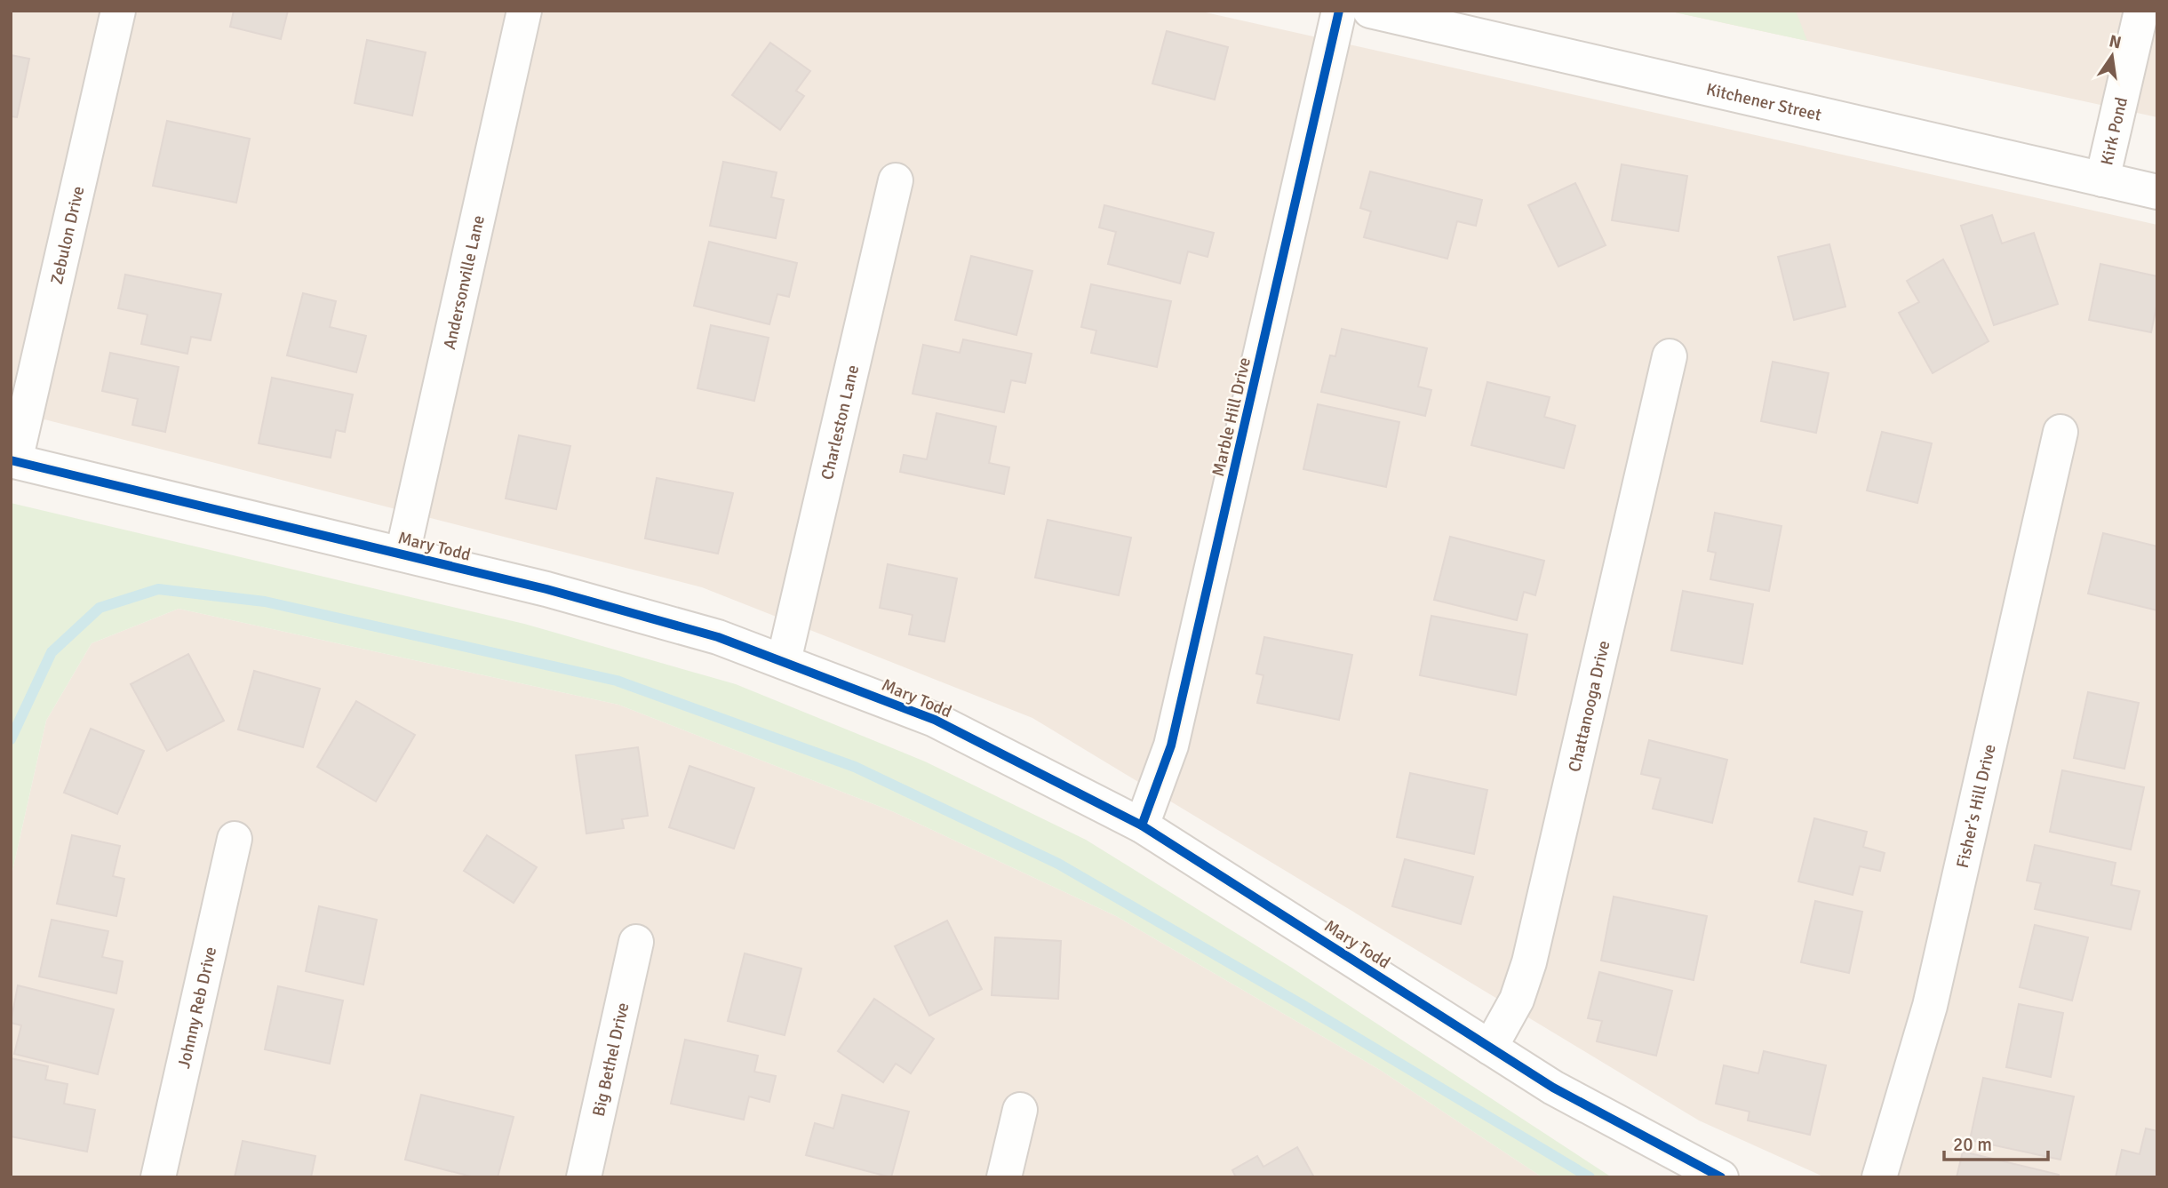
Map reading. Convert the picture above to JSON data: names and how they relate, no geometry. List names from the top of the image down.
{
  "streets": {
    "street": [
      "Kitchener Street",
      "Kirk Pond",
      "Zebulon Drive",
      "Andersonville Lane",
      "Marble Hill Drive",
      "Charleston Lane",
      "Mary Todd",
      "Chattanooga Drive",
      "Fisher's Hill Drive",
      "Johnny Reb Drive",
      "Big Bethel Drive"
    ]
  },
  "crossings": [
    ["Kitchener Street", "Kirk Pond"],
    ["Zebulon Drive", "Mary Todd"],
    ["Andersonville Lane", "Mary Todd"],
    ["Marble Hill Drive", "Mary Todd"],
    ["Charleston Lane", "Mary Todd"],
    ["Mary Todd", "Chattanooga Drive"]
  ],
  "scale_bar": "20 m",
  "north": "top"
}
